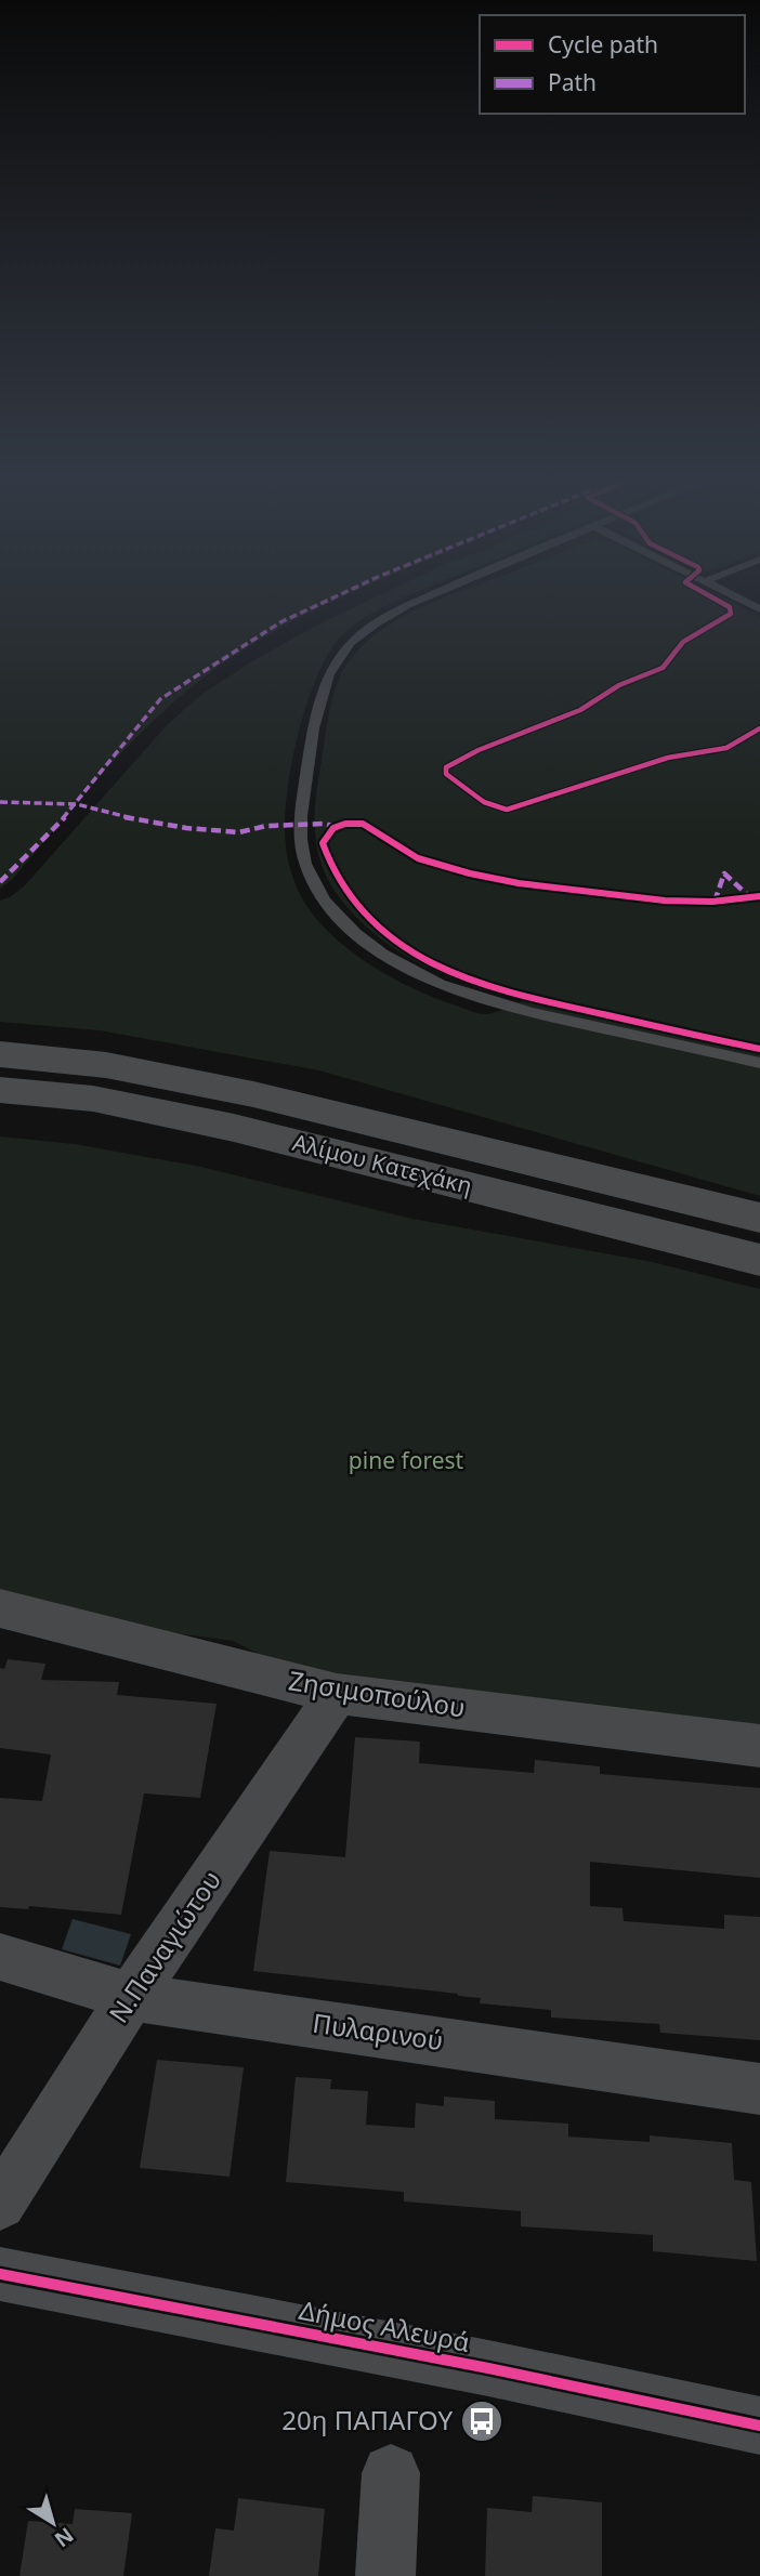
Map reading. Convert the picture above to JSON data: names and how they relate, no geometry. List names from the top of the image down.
{
  "streets": {
    "main road": ["Αλίμου Κατεχάκη"],
    "street": [
      "Ζησιμοπούλου",
      "Ν.Παναγιώτου",
      "Πυλαρινού",
      "Δήμος Αλευρά"
    ]
  },
  "crossings": [
    ["Ζησιμοπούλου", "Ν.Παναγιώτου"],
    ["Ν.Παναγιώτου", "Πυλαρινού"]
  ],
  "parks": ["pine forest"],
  "places": {
    "bus stop": ["20η ΠΑΠΑΓΟΥ"]
  },
  "legend": ["Cycle path", "Path"],
  "north": "bottom right"
}
